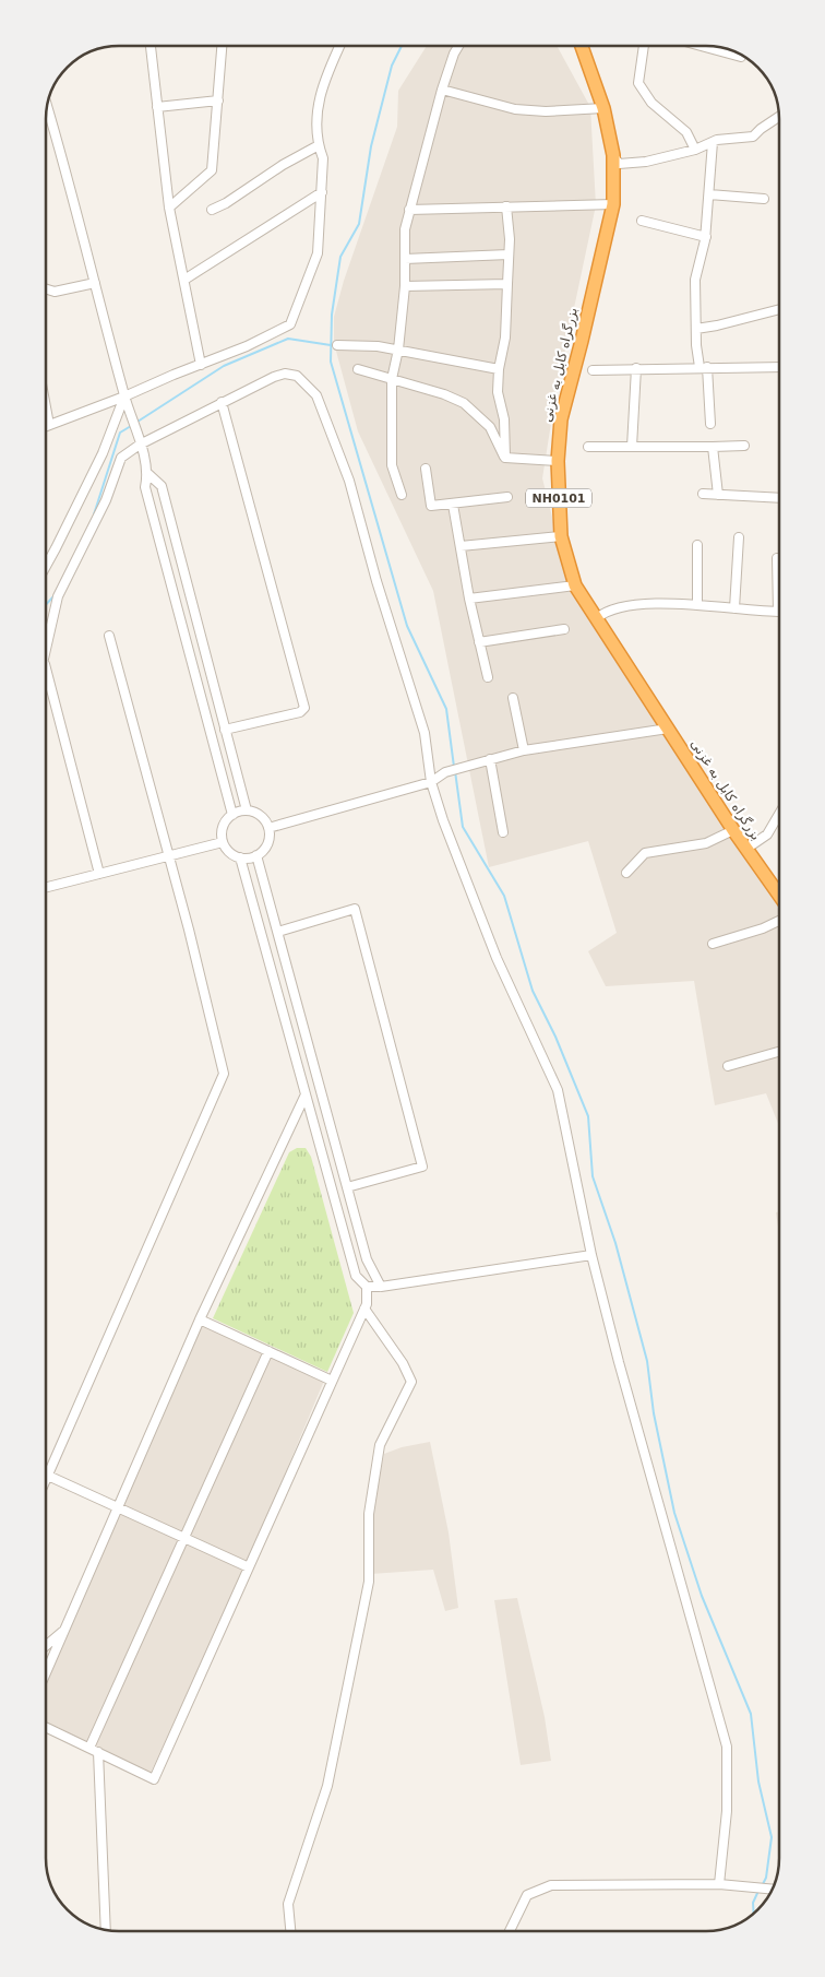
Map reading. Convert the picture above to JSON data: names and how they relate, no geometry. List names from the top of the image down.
{
  "streets": {
    "highway": ["بزرگراه کابل به غزنی", "NH0101"]
  }
}
